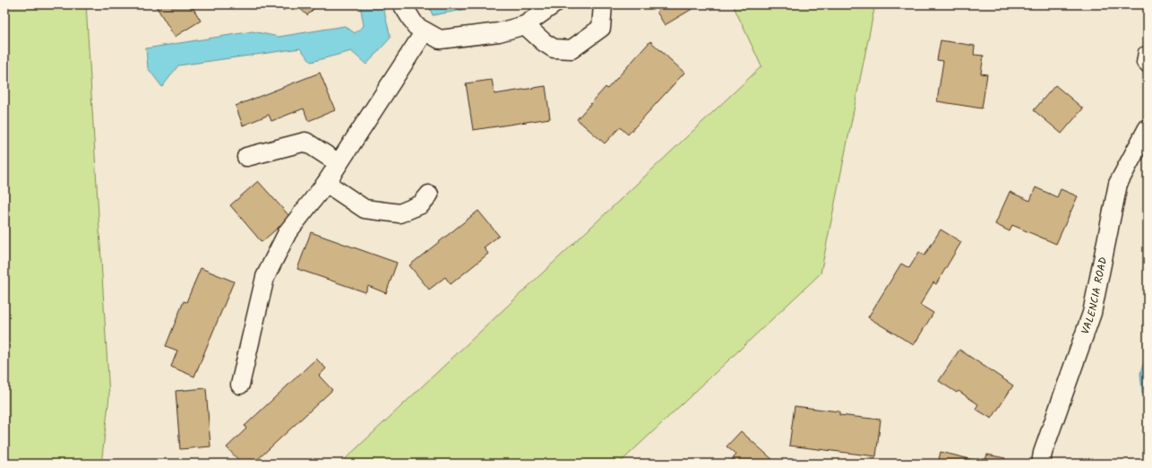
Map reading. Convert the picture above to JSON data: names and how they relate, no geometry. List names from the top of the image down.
{
  "streets": {
    "street": ["VALENCIA ROAD"]
  }
}
